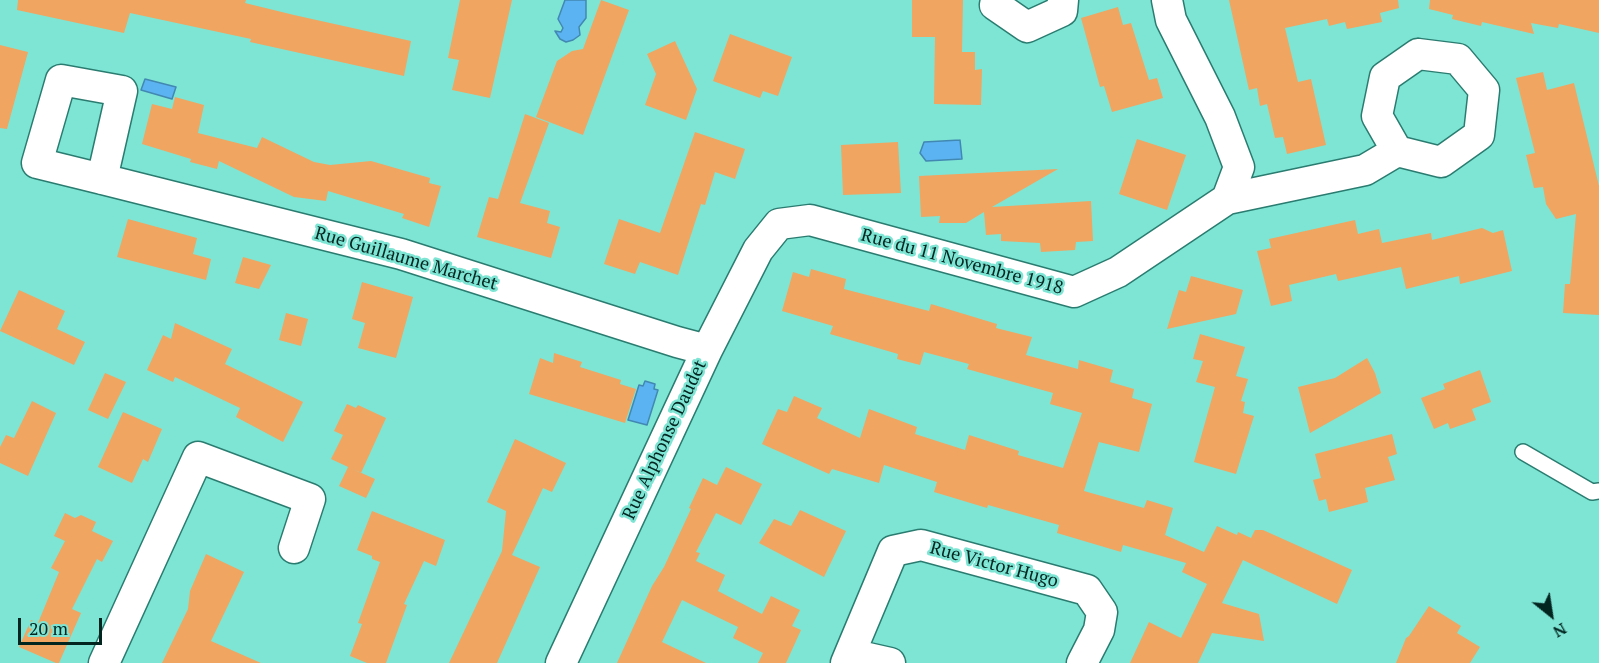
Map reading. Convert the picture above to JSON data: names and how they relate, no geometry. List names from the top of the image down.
{
  "streets": {
    "street": [
      "Rue Guillaume Marchet",
      "Rue du 11 Novembre 1918",
      "Rue Alphonse Daudet",
      "Rue Victor Hugo"
    ]
  },
  "crossings": [
    ["Rue Guillaume Marchet", "Rue Alphonse Daudet"],
    ["Rue du 11 Novembre 1918", "Rue Alphonse Daudet"]
  ],
  "scale_bar": "20 m",
  "north": "bottom right"
}
